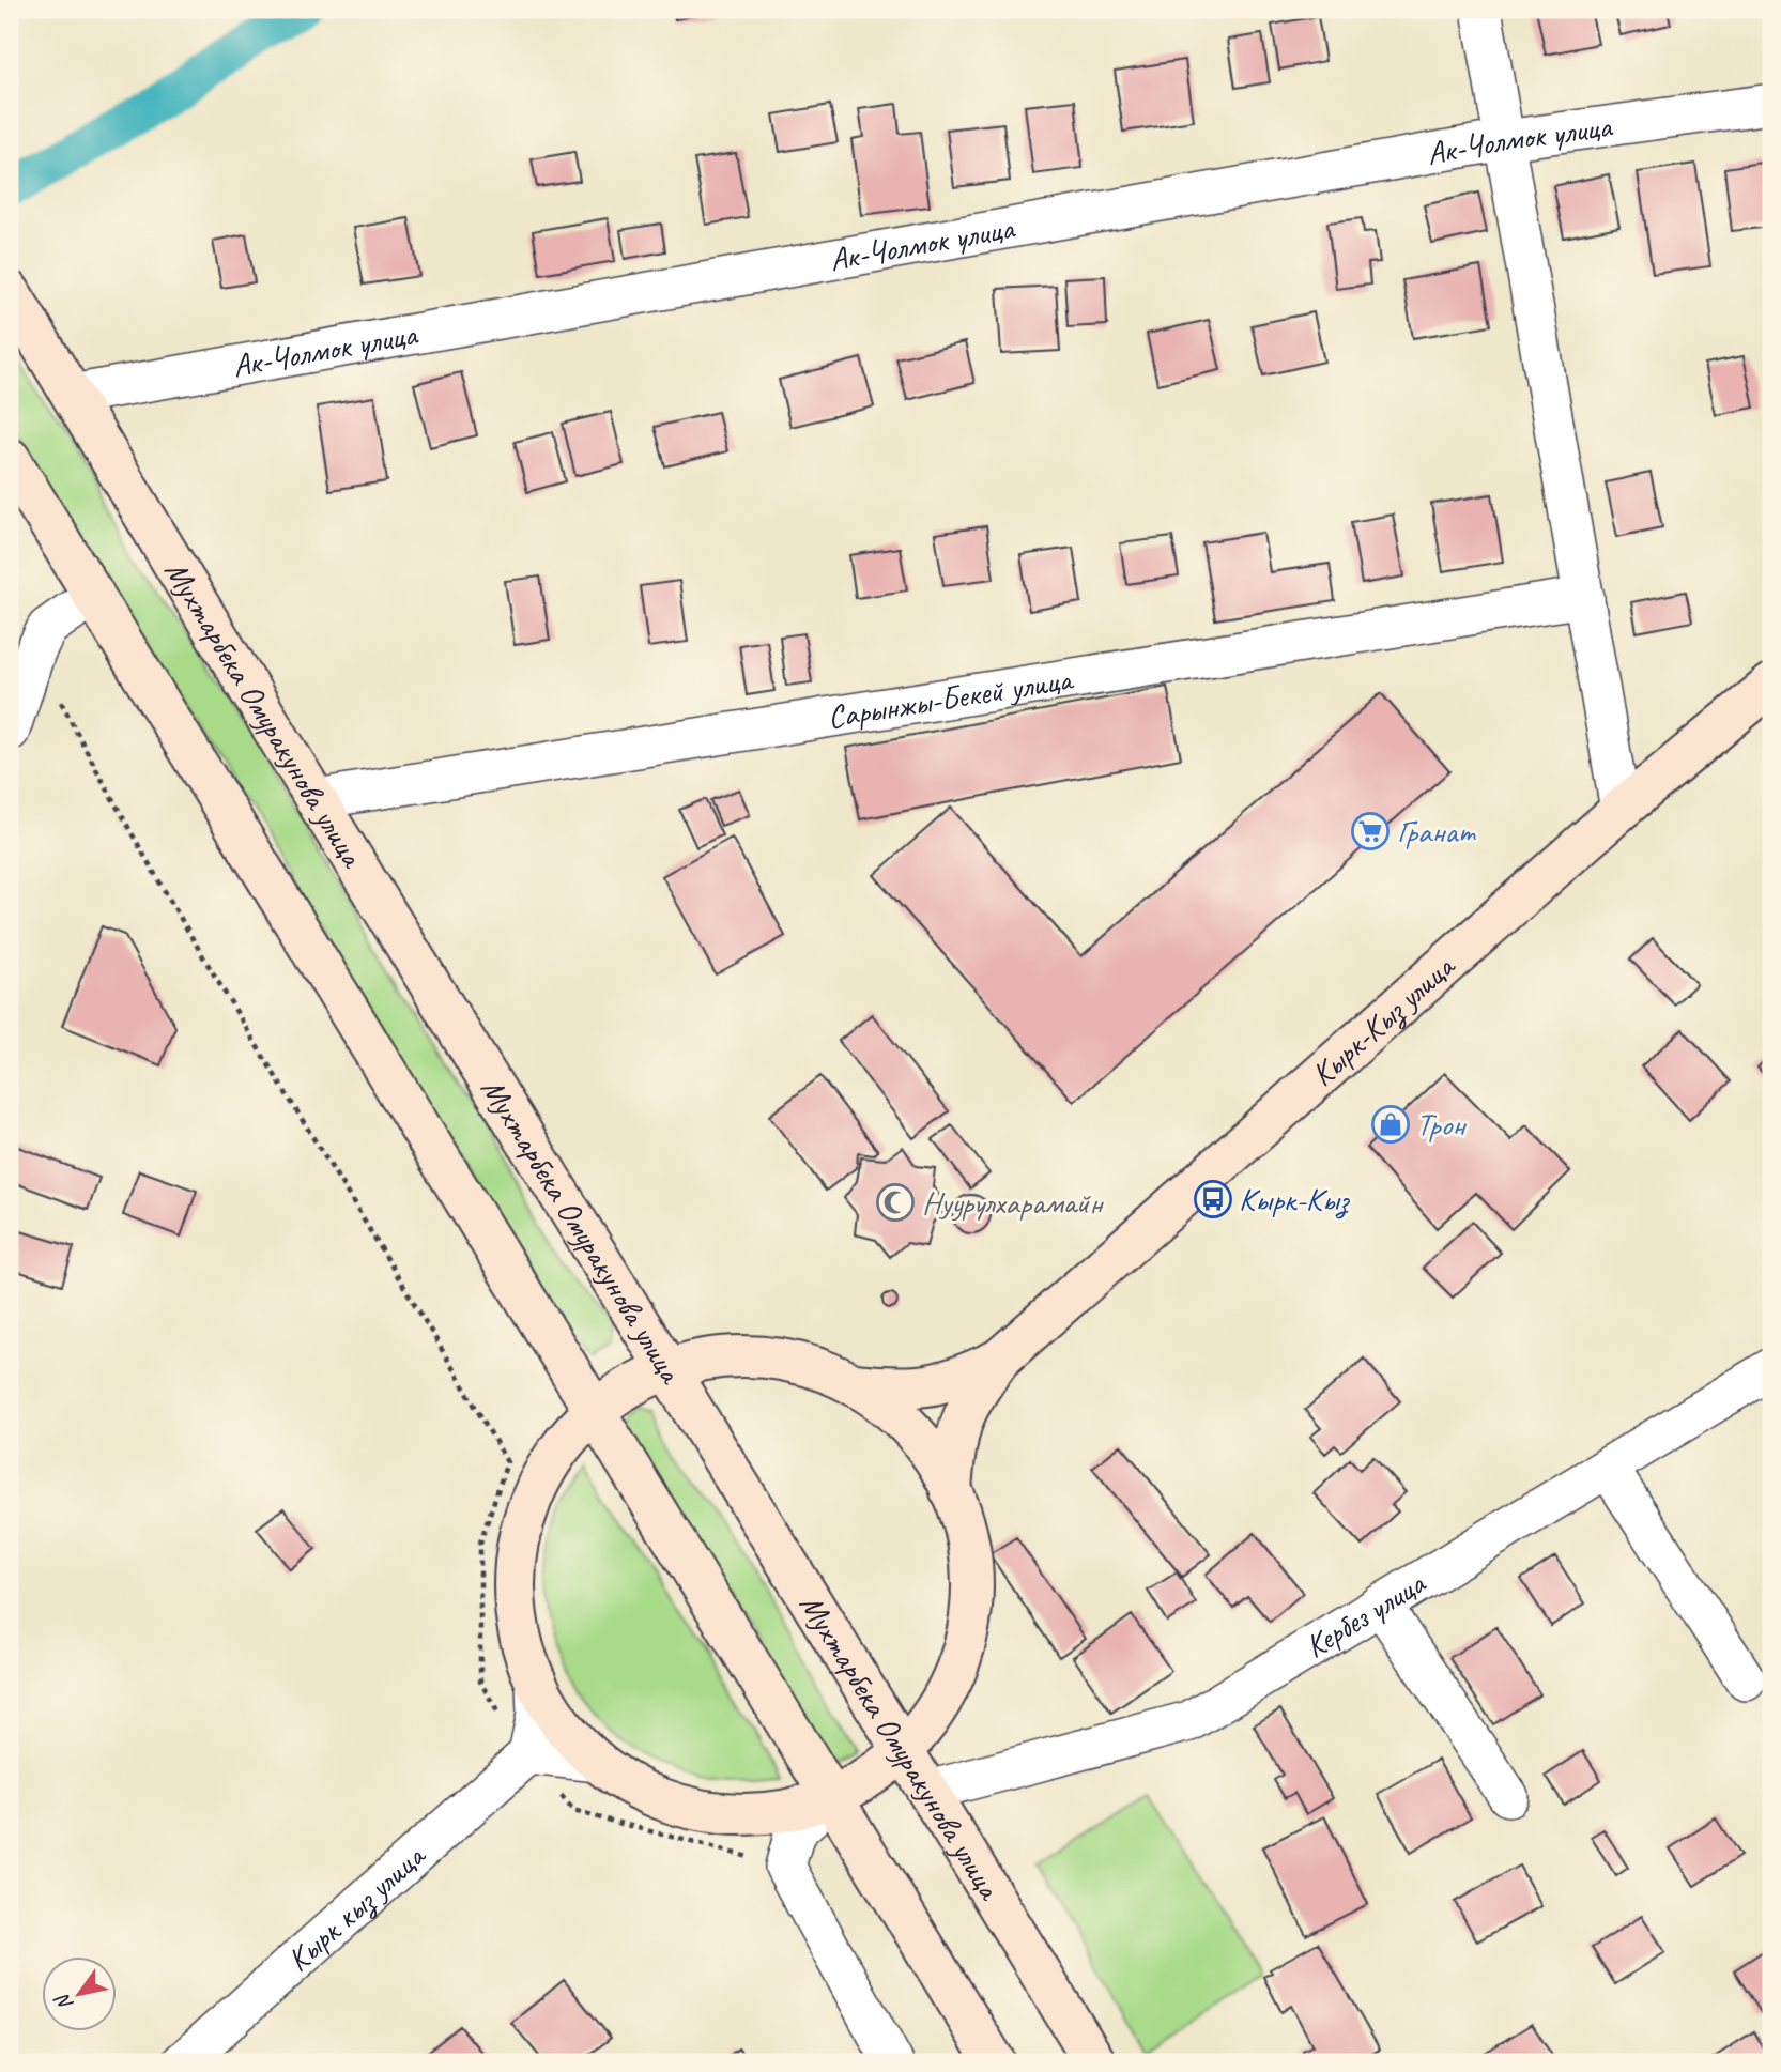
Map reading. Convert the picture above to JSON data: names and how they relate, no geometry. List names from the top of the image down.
{
  "streets": {
    "main road": ["Мухтарбека Омуракунова улица", "Кырк-Кыз улица"],
    "street": [
      "Ак-Чолмок улица",
      "Сарынжы-Бекей улица",
      "Кербез улица",
      "Кырк кыз улица"
    ]
  },
  "crossings": [
    ["Ак-Чолмок улица", "Мухтарбека Омуракунова улица"],
    ["Сарынжы-Бекей улица", "Мухтарбека Омуракунова улица"],
    ["Мухтарбека Омуракунова улица", "Кербез улица"]
  ],
  "places": {
    "supermarket": ["Гранат"],
    "shop": ["Трон"],
    "bus stop": ["Кырк-Кыз"],
    "mosque": ["Нуурулхарамайн"]
  },
  "north": "bottom left"
}
